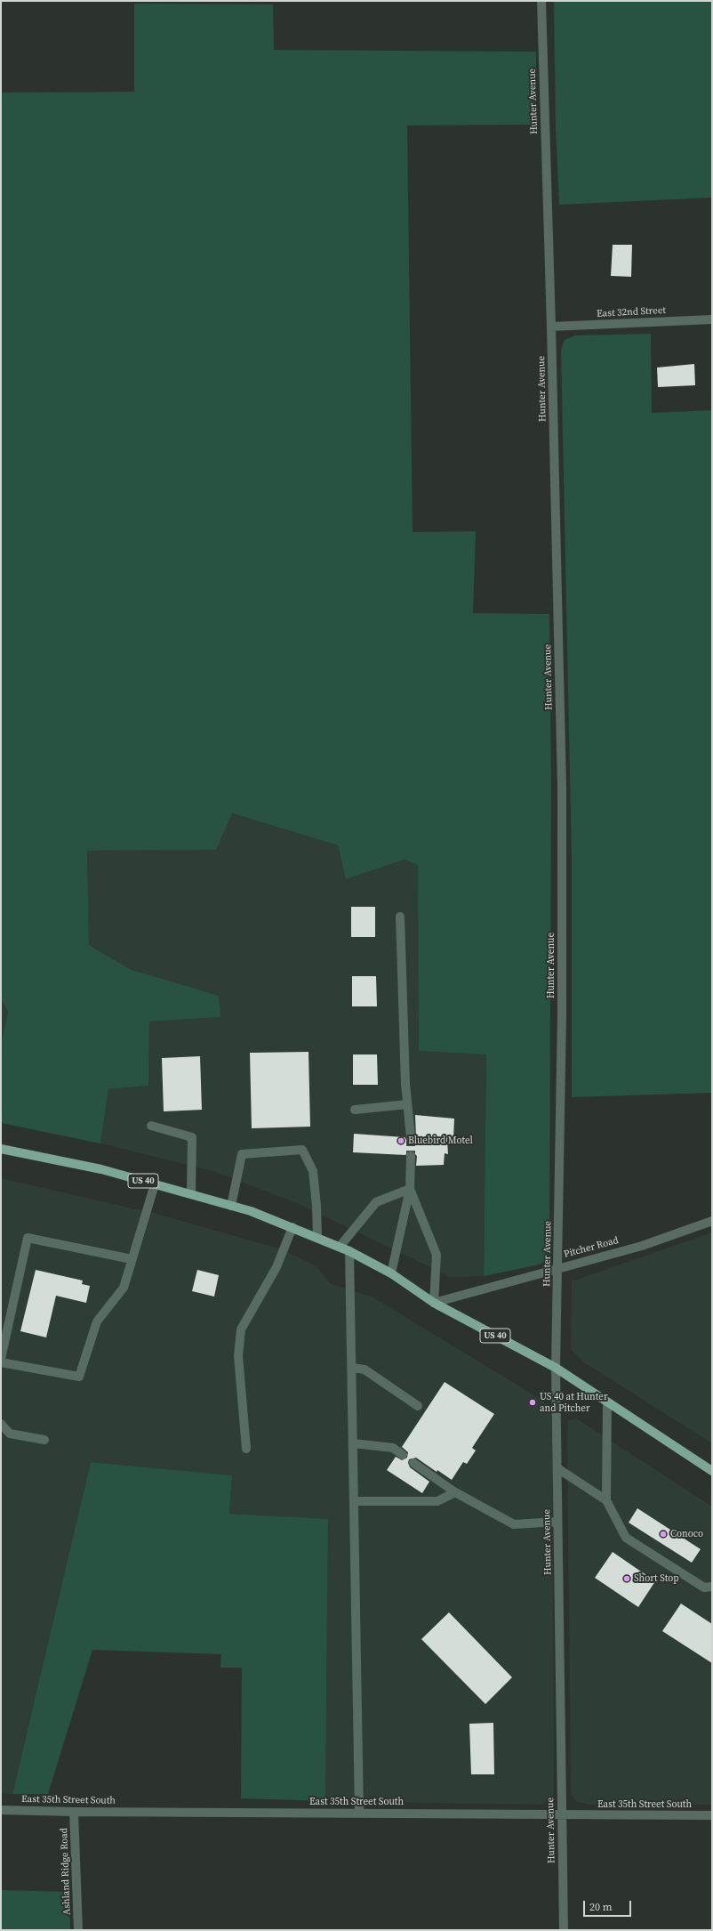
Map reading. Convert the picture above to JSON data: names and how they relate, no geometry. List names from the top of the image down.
{
  "streets": {
    "main road": ["US 40"],
    "street": [
      "Hunter Avenue",
      "East 32nd Street",
      "Pitcher Road",
      "East 35th Street South",
      "Ashland Ridge Road"
    ]
  },
  "crossings": [
    ["Hunter Avenue", "East 32nd Street"],
    ["Hunter Avenue", "US 40"],
    ["Hunter Avenue", "Pitcher Road"],
    ["Hunter Avenue", "East 35th Street South"],
    ["US 40", "Pitcher Road"],
    ["East 35th Street South", "Ashland Ridge Road"]
  ],
  "places": [
    "Bluebird Motel",
    "US 40 at Hunter and Pitcher",
    "Conoco",
    "Short Stop"
  ],
  "scale_bar": "20 m"
}
